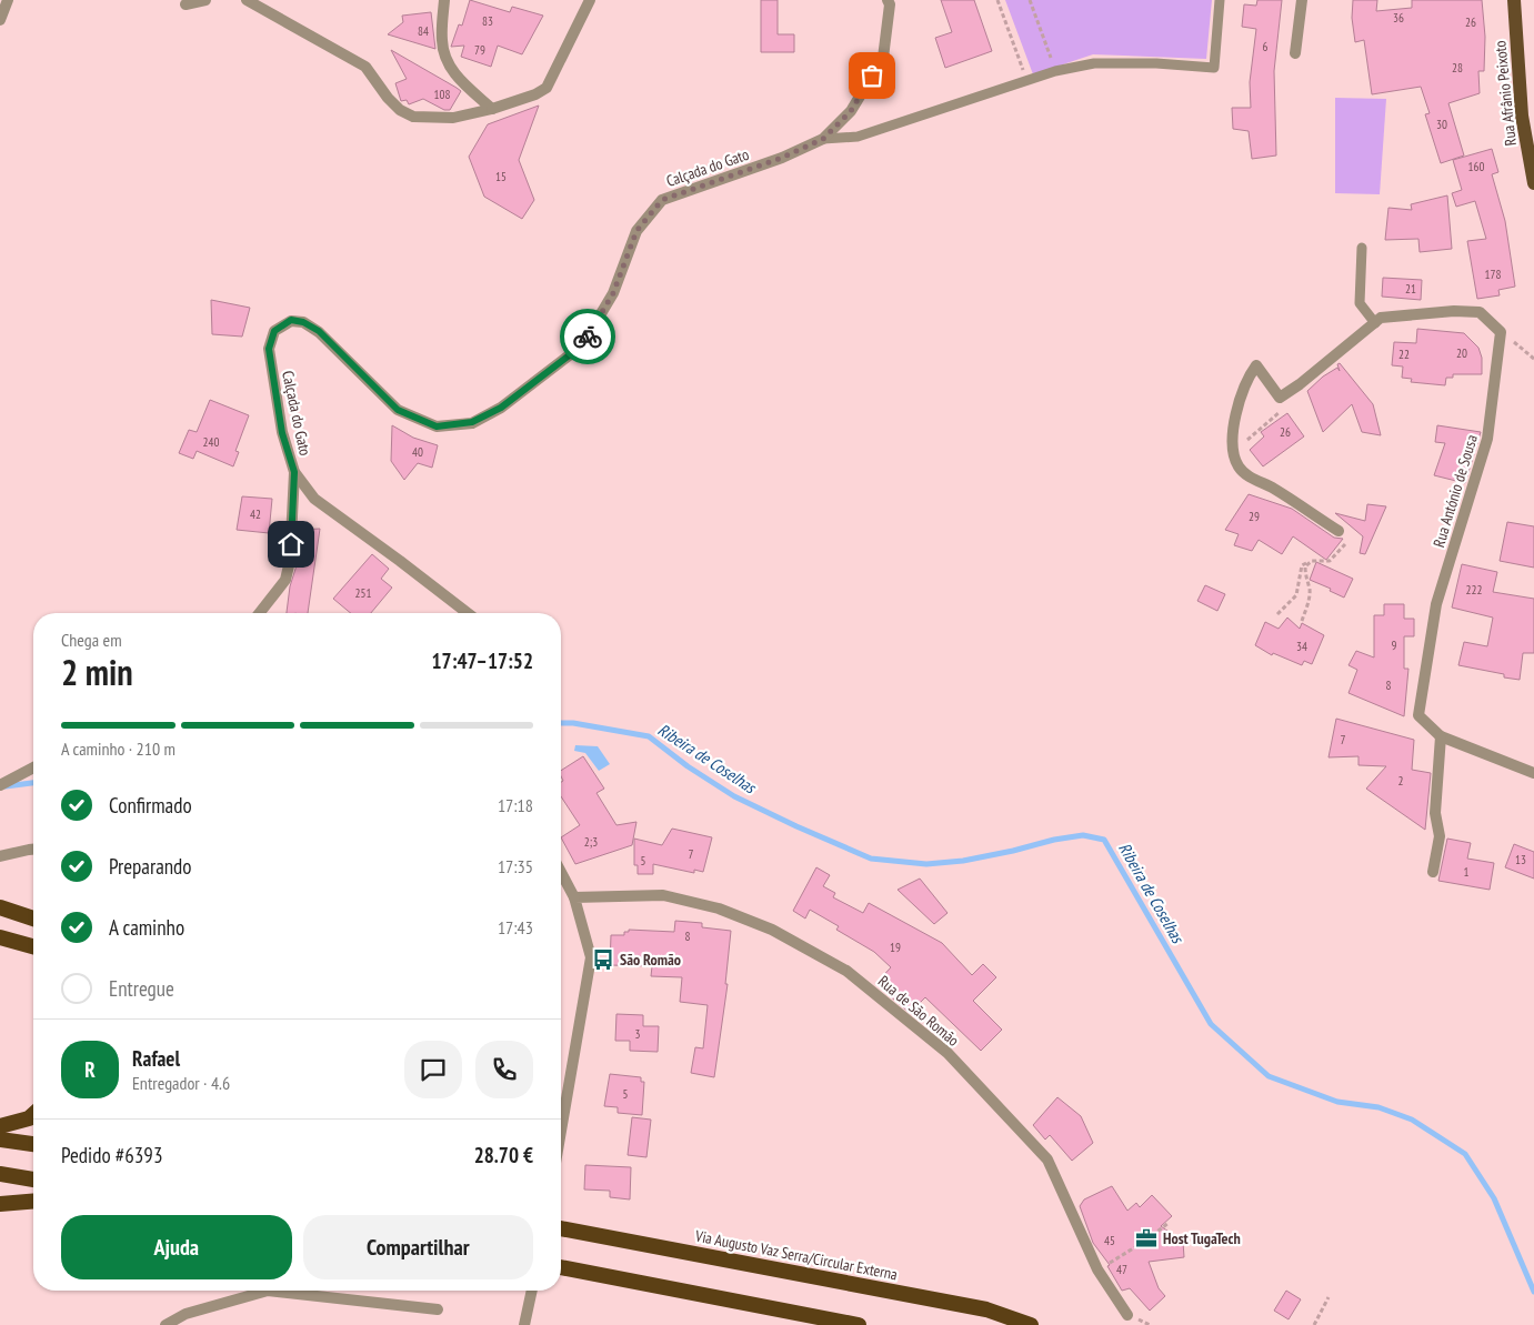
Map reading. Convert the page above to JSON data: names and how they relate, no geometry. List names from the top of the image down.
{
  "streets": {
    "highway": ["Via Augusto Vaz Serra/Circular Externa"],
    "main road": ["Rua Afrânio Peixoto"],
    "street": ["Calçada do Gato", "Rua António de Sousa", "Rua de São Romão"]
  },
  "water": ["Ribeira de Coselhas"],
  "places": {
    "bus stop": ["São Romão"],
    "office": ["Host TugaTech"]
  },
  "house_numbers": [
    "36",
    "83",
    "26",
    "84",
    "6",
    "79",
    "28",
    "108",
    "30",
    "160",
    "15",
    "178",
    "21",
    "20",
    "22",
    "26",
    "240",
    "40",
    "42",
    "29",
    "222",
    "251",
    "9",
    "34",
    "8",
    "7",
    "2",
    "2;3",
    "7",
    "13",
    "5",
    "1",
    "8",
    "19",
    "3",
    "5",
    "45",
    "47"
  ],
  "page": {
    "heading": ["2 min", "Chega em", "17:47–17:52"],
    "panel": [
      "Rafael",
      "Entregador · 4.6",
      "Pedido #6393",
      "28.70 €"
    ],
    "bar": "A caminho · 210 m",
    "list": [
      ["Confirmado", "17:18"],
      ["Preparando", "17:35"],
      ["A caminho", "17:43"],
      "Entregue"
    ],
    "round": "R",
    "buttons": ["Ajuda", "Compartilhar"]
  }
}
